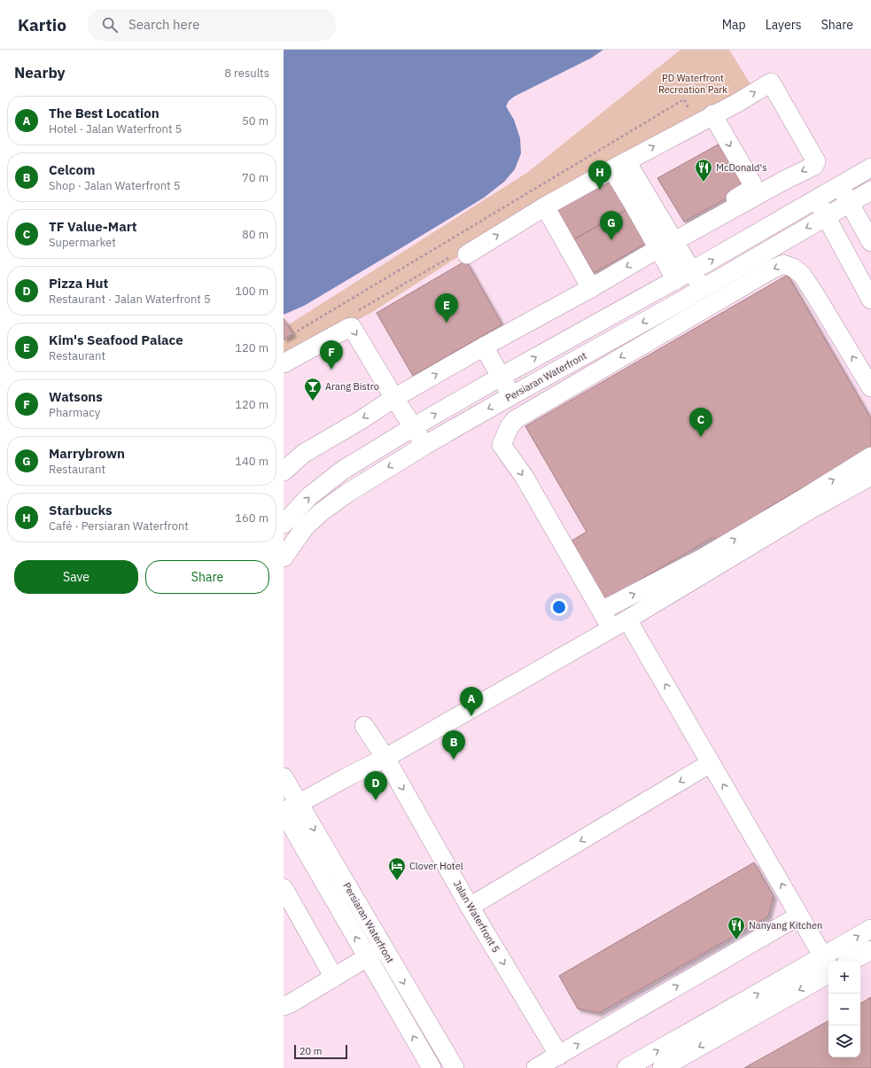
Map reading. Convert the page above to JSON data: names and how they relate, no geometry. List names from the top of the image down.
{
  "streets": {
    "street": ["Persiaran Waterfront", "Jalan Waterfront 5"]
  },
  "one_way": ["Jalan Waterfront 5"],
  "parks": ["PD Waterfront Recreation Park"],
  "places": {
    "restaurant": ["McDonald's", "Nanyang Kitchen"],
    "bar": ["Arang Bistro"],
    "hotel": ["Clover Hotel"]
  },
  "scale_bar": "20 m",
  "page": {
    "header": "Kartio",
    "search": "Search here",
    "nav": ["Map", "Layers", "Share"],
    "heading": ["Nearby", "8 results"],
    "list": [
      {
        "mark": "A",
        "name": "The Best Location",
        "note": "Hotel · Jalan Waterfront 5",
        "value": "50 m"
      },
      {
        "mark": "B",
        "name": "Celcom",
        "note": "Shop · Jalan Waterfront 5",
        "value": "70 m"
      },
      {
        "mark": "C",
        "name": "TF Value-Mart",
        "note": "Supermarket",
        "value": "80 m"
      },
      {
        "mark": "D",
        "name": "Pizza Hut",
        "note": "Restaurant · Jalan Waterfront 5",
        "value": "100 m"
      },
      {
        "mark": "E",
        "name": "Kim's Seafood Palace",
        "note": "Restaurant",
        "value": "120 m"
      },
      {
        "mark": "F",
        "name": "Watsons",
        "note": "Pharmacy",
        "value": "120 m"
      },
      {
        "mark": "G",
        "name": "Marrybrown",
        "note": "Restaurant",
        "value": "140 m"
      },
      {
        "mark": "H",
        "name": "Starbucks",
        "note": "Café · Persiaran Waterfront",
        "value": "160 m"
      }
    ],
    "pins": [
      "H",
      "G",
      "E",
      "F",
      "C",
      "A",
      "B",
      "D"
    ],
    "buttons": ["Save", "Share"],
    "map_buttons": ["+", "−"],
    "scale": "20 m"
  }
}
